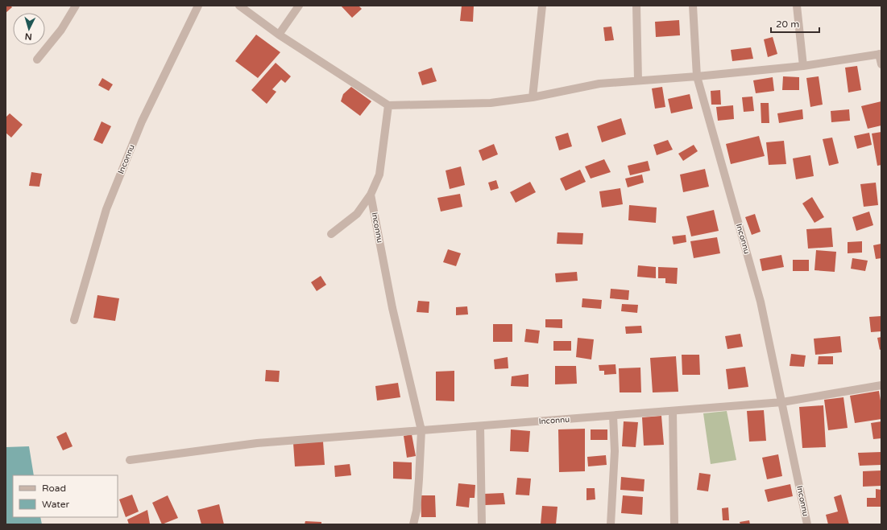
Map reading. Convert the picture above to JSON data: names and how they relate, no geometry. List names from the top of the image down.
{
  "streets": {
    "street": ["Inconnu"]
  },
  "legend": ["Road", "Water"],
  "scale_bar": "20 m",
  "north": "bottom"
}
